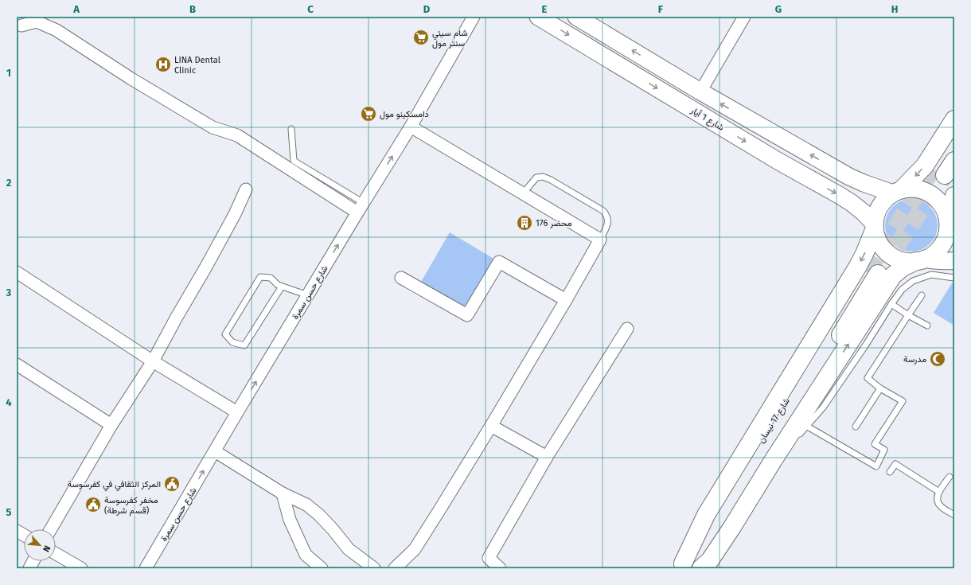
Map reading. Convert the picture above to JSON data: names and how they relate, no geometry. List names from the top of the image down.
{
  "streets": {
    "main road": ["شارع ٦ أيار", "شارع 17 نيسان"],
    "street": ["شارع حسن سمرة"]
  },
  "places": {
    "supermarket": ["شام سيتي سنتر مول", "دامسكينو مول"],
    "hospital": ["LINA Dental Clinic"],
    "building": ["محضر 176"],
    "mosque": ["مدرسة"],
    "public building": ["المركز الثقافي في كفرسوسة", "مخفر كفرسوسة (قسم شرطة)"]
  },
  "north": "bottom right",
  "grid": {
    "columns": [
      "A",
      "B",
      "C",
      "D",
      "E",
      "F",
      "G",
      "H"
    ],
    "rows": [
      "1",
      "2",
      "3",
      "4",
      "5"
    ]
  }
}
